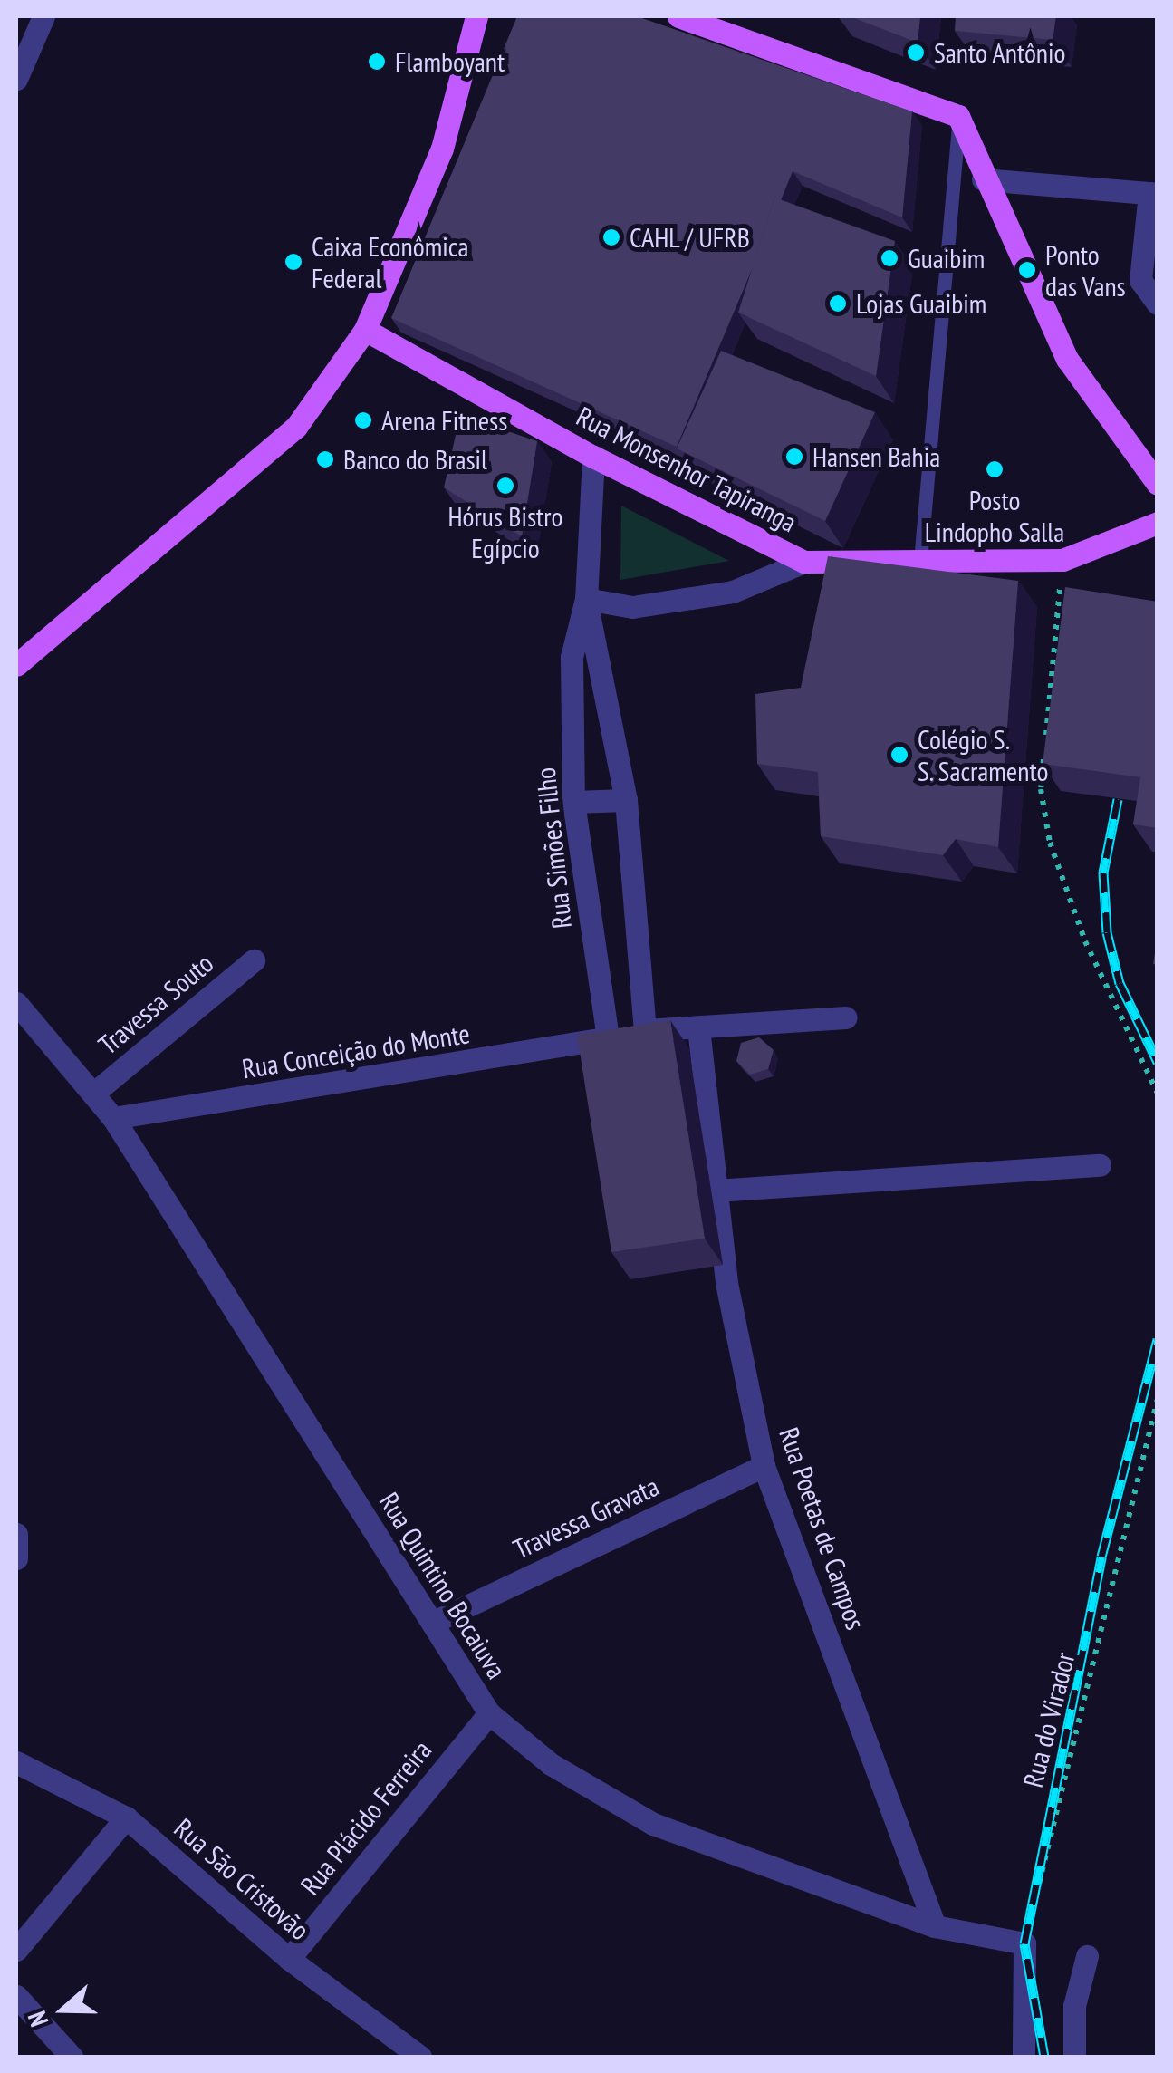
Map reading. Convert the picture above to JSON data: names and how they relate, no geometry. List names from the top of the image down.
{
  "streets": {
    "main road": ["Rua Monsenhor Tapiranga"],
    "street": [
      "Rua Simões Filho",
      "Travessa Souto",
      "Rua Conceição do Monte",
      "Travessa Gravata",
      "Rua Poetas de Campos",
      "Rua Quintino Bocaiuva",
      "Rua Plácido Ferreira",
      "Rua São Cristovão"
    ],
    "path": ["Rua do Virador"]
  },
  "crossings": [
    ["Rua Monsenhor Tapiranga", "Rua Simões Filho"],
    ["Rua Simões Filho", "Rua Conceição do Monte"],
    ["Travessa Souto", "Rua Quintino Bocaiuva"],
    ["Rua Conceição do Monte", "Rua Poetas de Campos"],
    ["Rua Conceição do Monte", "Rua Quintino Bocaiuva"],
    ["Travessa Gravata", "Rua Poetas de Campos"],
    ["Travessa Gravata", "Rua Quintino Bocaiuva"],
    ["Rua Poetas de Campos", "Rua Quintino Bocaiuva"],
    ["Rua Quintino Bocaiuva", "Rua do Virador"],
    ["Rua Quintino Bocaiuva", "Rua Plácido Ferreira"],
    ["Rua Plácido Ferreira", "Rua São Cristovão"]
  ],
  "places": [
    "Santo Antônio",
    "Flamboyant",
    "CAHL / UFRB",
    "Guaibim",
    "Caixa Econômica Federal",
    "Ponto das Vans",
    "Lojas Guaibim",
    "Arena Fitness",
    "Hansen Bahia",
    "Banco do Brasil",
    "Posto Lindopho Salla",
    "Hórus Bistro Egípcio",
    "Colégio S. S. Sacramento"
  ],
  "north": "left"
}
